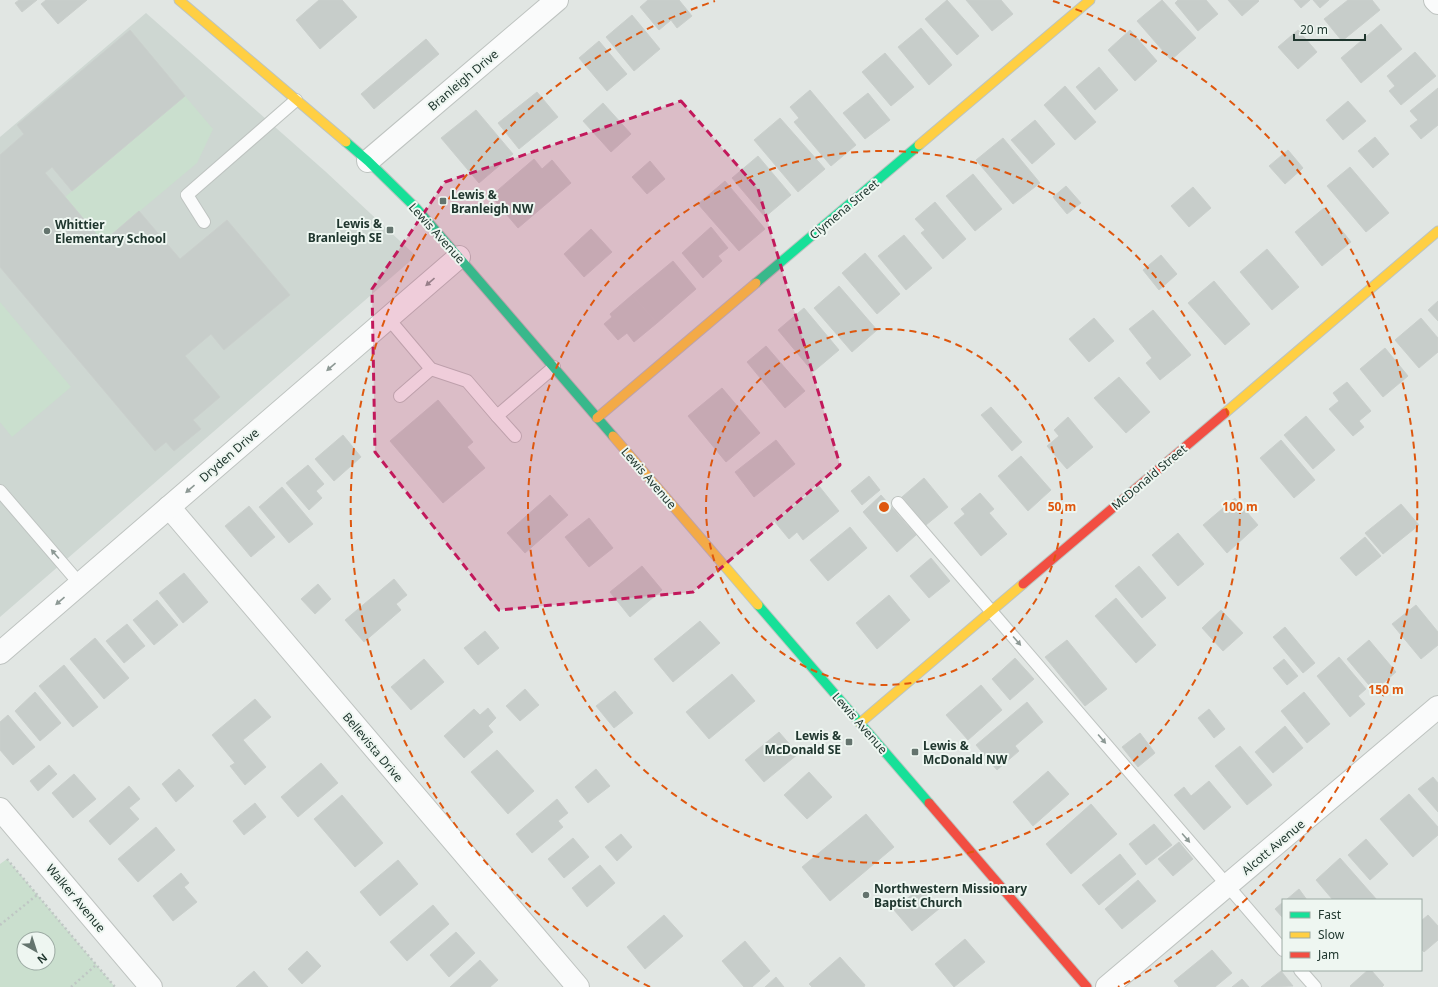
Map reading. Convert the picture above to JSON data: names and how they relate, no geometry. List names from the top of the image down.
{
  "streets": {
    "street": [
      "Branleigh Drive",
      "Clymena Street",
      "Lewis Avenue",
      "Dryden Drive",
      "McDonald Street",
      "Bellevista Drive",
      "Alcott Avenue",
      "Walker Avenue"
    ]
  },
  "crossings": [
    ["Branleigh Drive", "Lewis Avenue"],
    ["Clymena Street", "Lewis Avenue"],
    ["Lewis Avenue", "Dryden Drive"],
    ["Lewis Avenue", "McDonald Street"],
    ["Dryden Drive", "Bellevista Drive"]
  ],
  "one_way": ["Dryden Drive"],
  "places": {
    "transit": [
      "Lewis & Branleigh NW",
      "Lewis & Branleigh SE",
      "Lewis & McDonald SE",
      "Lewis & McDonald NW"
    ],
    "other": ["Whittier Elementary School", "Northwestern Missionary Baptist Church"]
  },
  "legend": ["Fast", "Slow", "Jam"],
  "scale_bar": "20 m",
  "north": "bottom right",
  "rings": ["50 m", "100 m", "150 m"]
}
